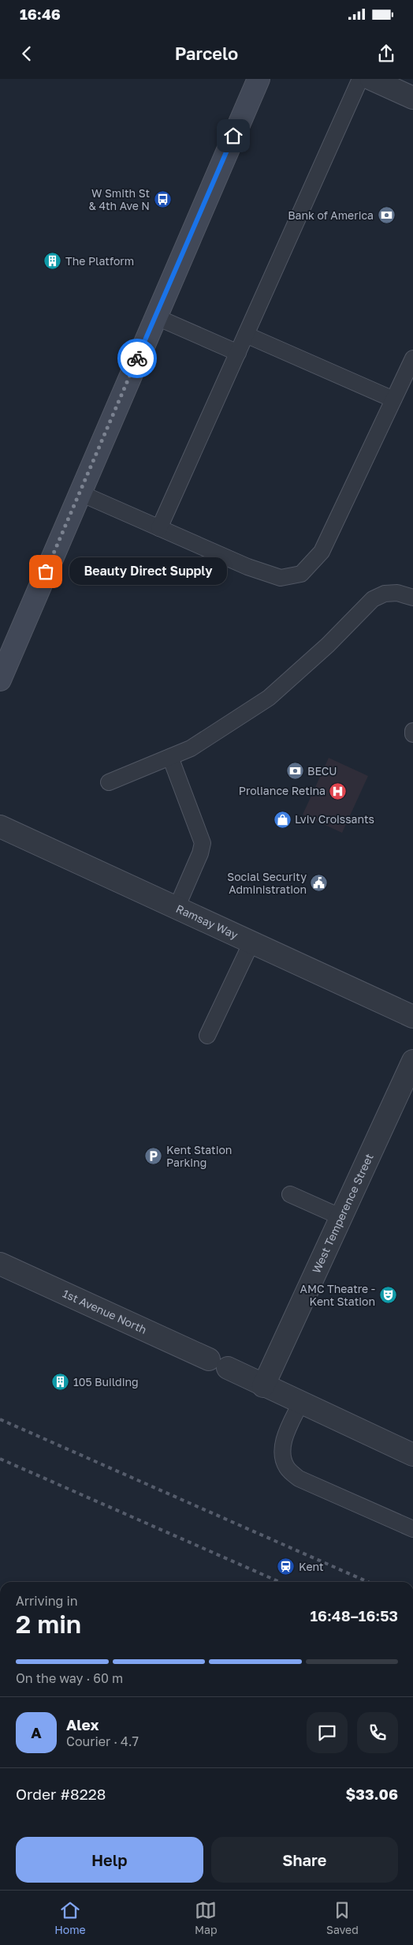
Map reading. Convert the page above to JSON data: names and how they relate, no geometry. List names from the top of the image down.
{
  "streets": {
    "street": ["Ramsay Way", "West Temperence Street", "1st Avenue North"]
  },
  "crossings": [
    ["West Temperence Street", "1st Avenue North"]
  ],
  "places": {
    "bus stop": ["W Smith St & 4th Ave N"],
    "bank": ["Bank of America", "BECU"],
    "building": ["The Platform", "105 Building"],
    "other": ["Beauty Direct Supply"],
    "hospital": ["Proliance Retina"],
    "shop": ["Lviv Croissants"],
    "public building": ["Social Security Administration"],
    "parking": ["Kent Station Parking"],
    "theatre": ["AMC Theatre - Kent Station"],
    "station": ["Kent"]
  },
  "page": {
    "status": "16:46",
    "header": "Parcelo",
    "bubble": "Beauty Direct Supply",
    "heading": ["2 min", "Arriving in", "16:48–16:53"],
    "panel": [
      "Alex",
      "Courier · 4.7",
      "Order #8228",
      "$33.06"
    ],
    "bar": "On the way · 60 m",
    "round": "A",
    "buttons": ["Help", "Share"],
    "tabs": ["Home", "Map", "Saved"]
  }
}
